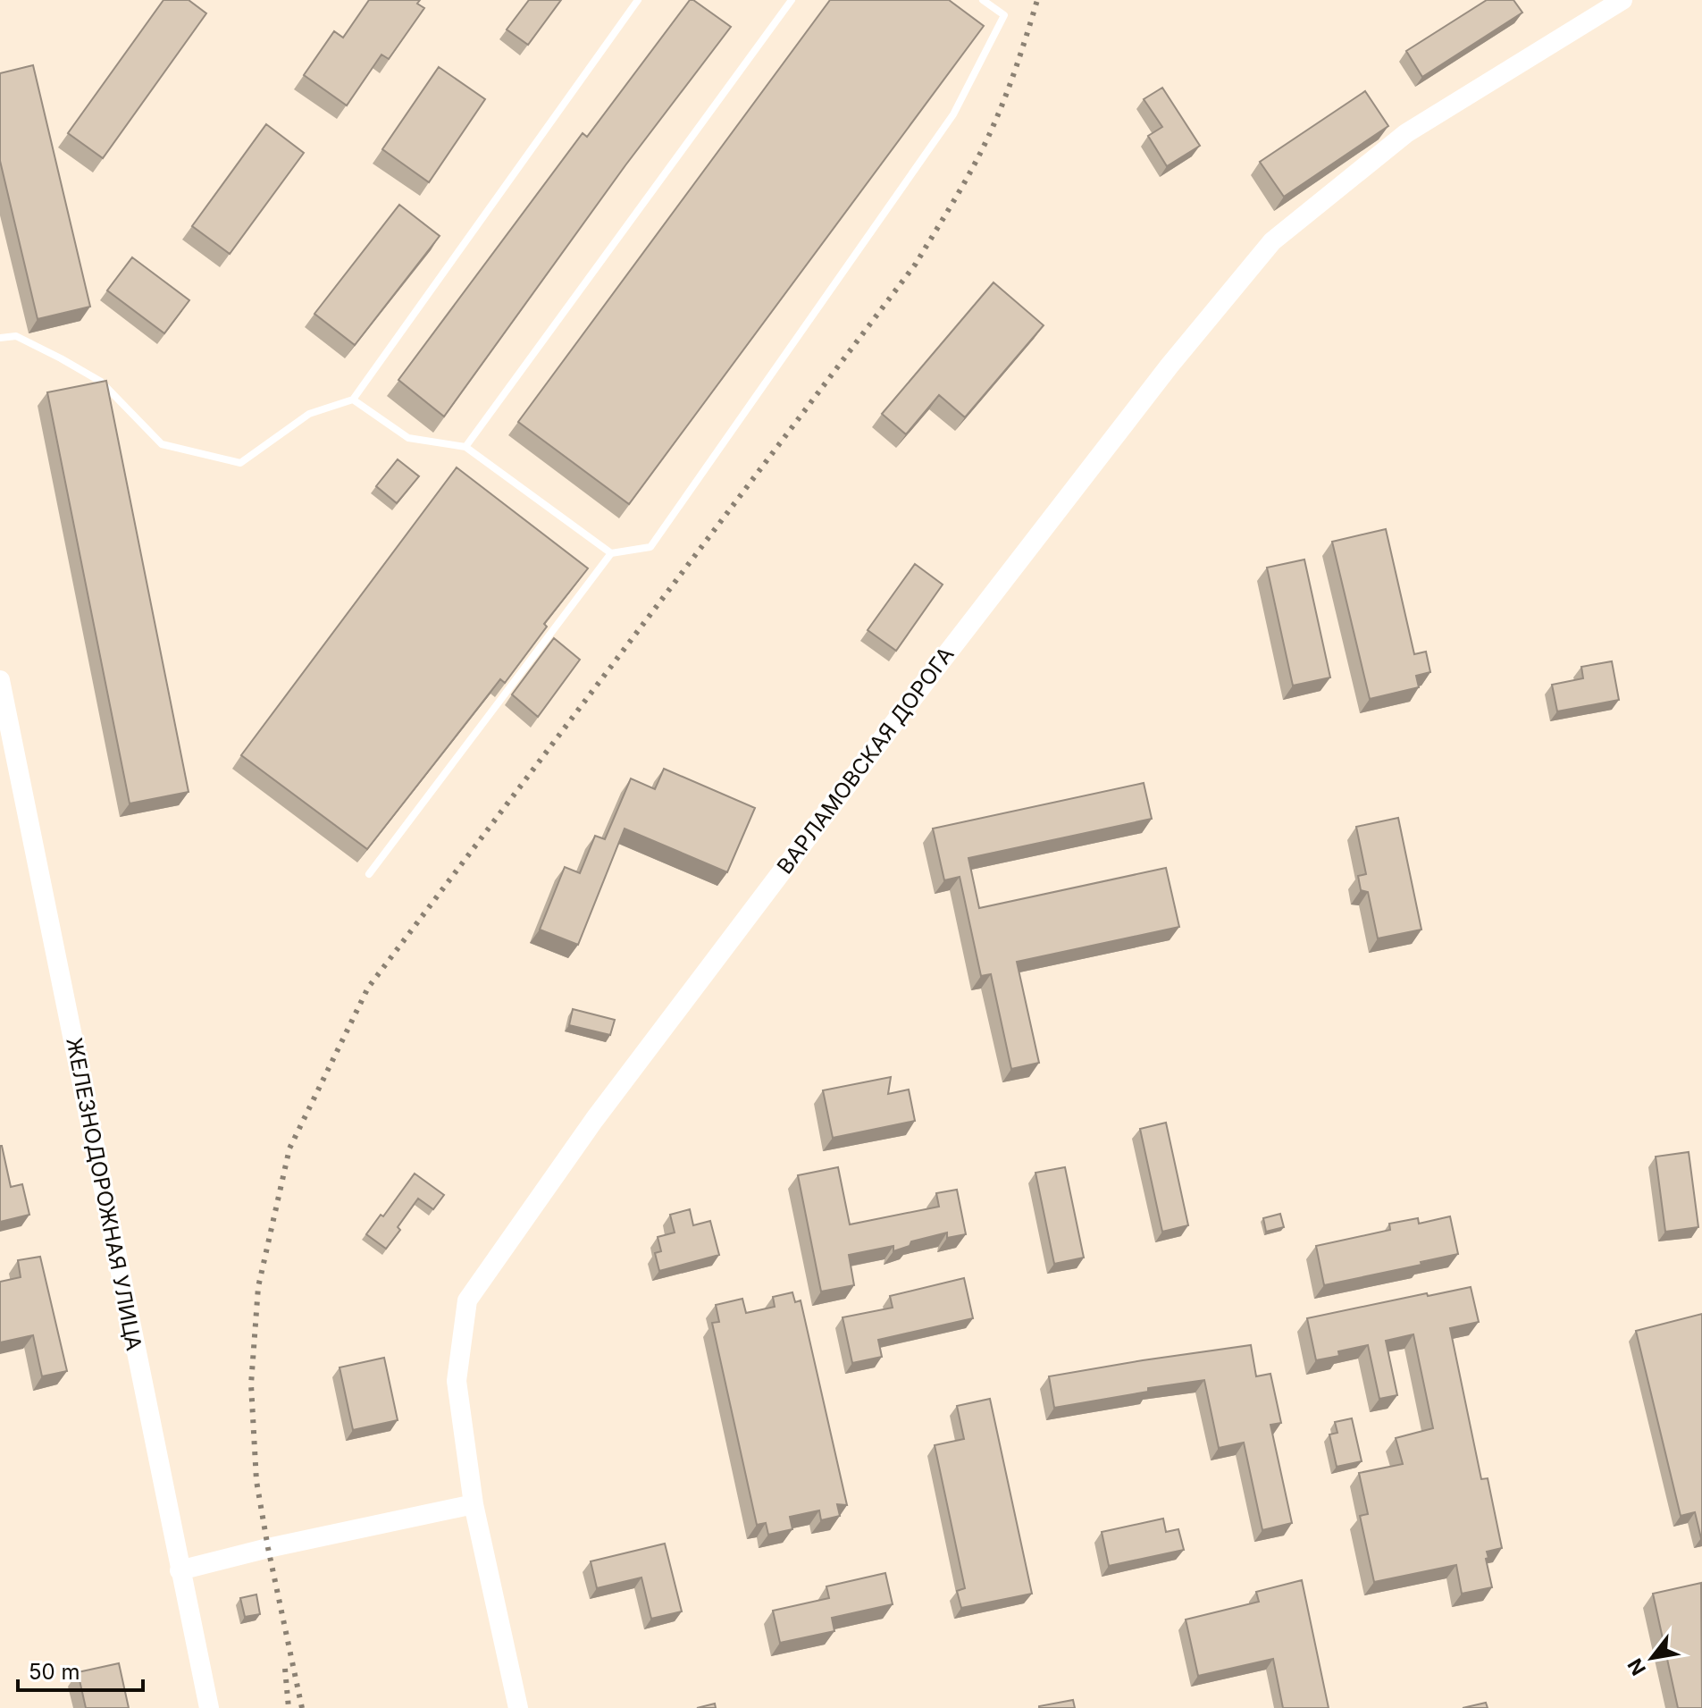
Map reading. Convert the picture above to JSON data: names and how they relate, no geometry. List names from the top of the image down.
{
  "streets": {
    "street": ["ВАРЛАМОВСКАЯ ДОРОГА", "ЖЕЛЕЗНОДОРОЖНАЯ УЛИЦА"]
  },
  "scale_bar": "50 m",
  "north": "bottom left"
}
